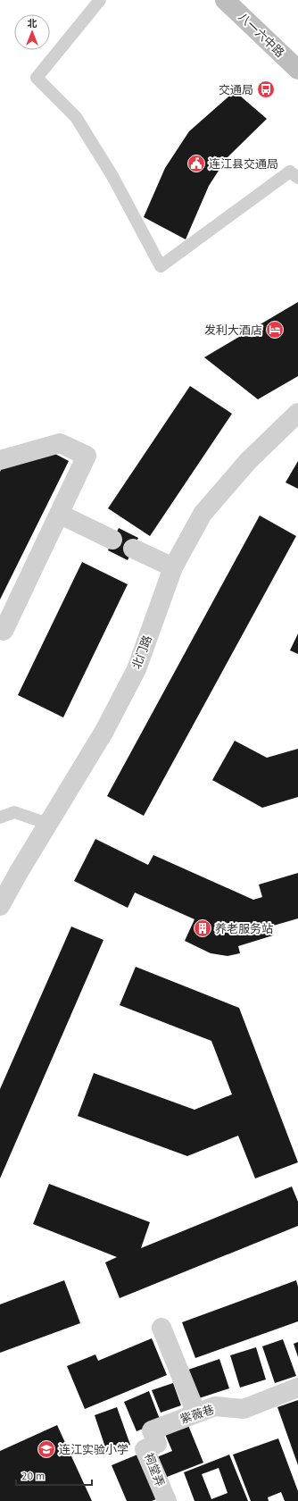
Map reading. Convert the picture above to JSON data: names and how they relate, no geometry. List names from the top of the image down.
{
  "streets": {
    "main road": ["八一六中路"],
    "street": ["北门路", "紫薇巷", "祠堂弄"]
  },
  "crossings": [
    ["紫薇巷", "祠堂弄"]
  ],
  "places": {
    "bus stop": ["交通局"],
    "public building": ["连江县交通局"],
    "hotel": ["发利大酒店"],
    "building": ["养老服务站"],
    "school or university": ["连江实验小学"]
  },
  "scale_bar": "20 m",
  "north": "top"
}
